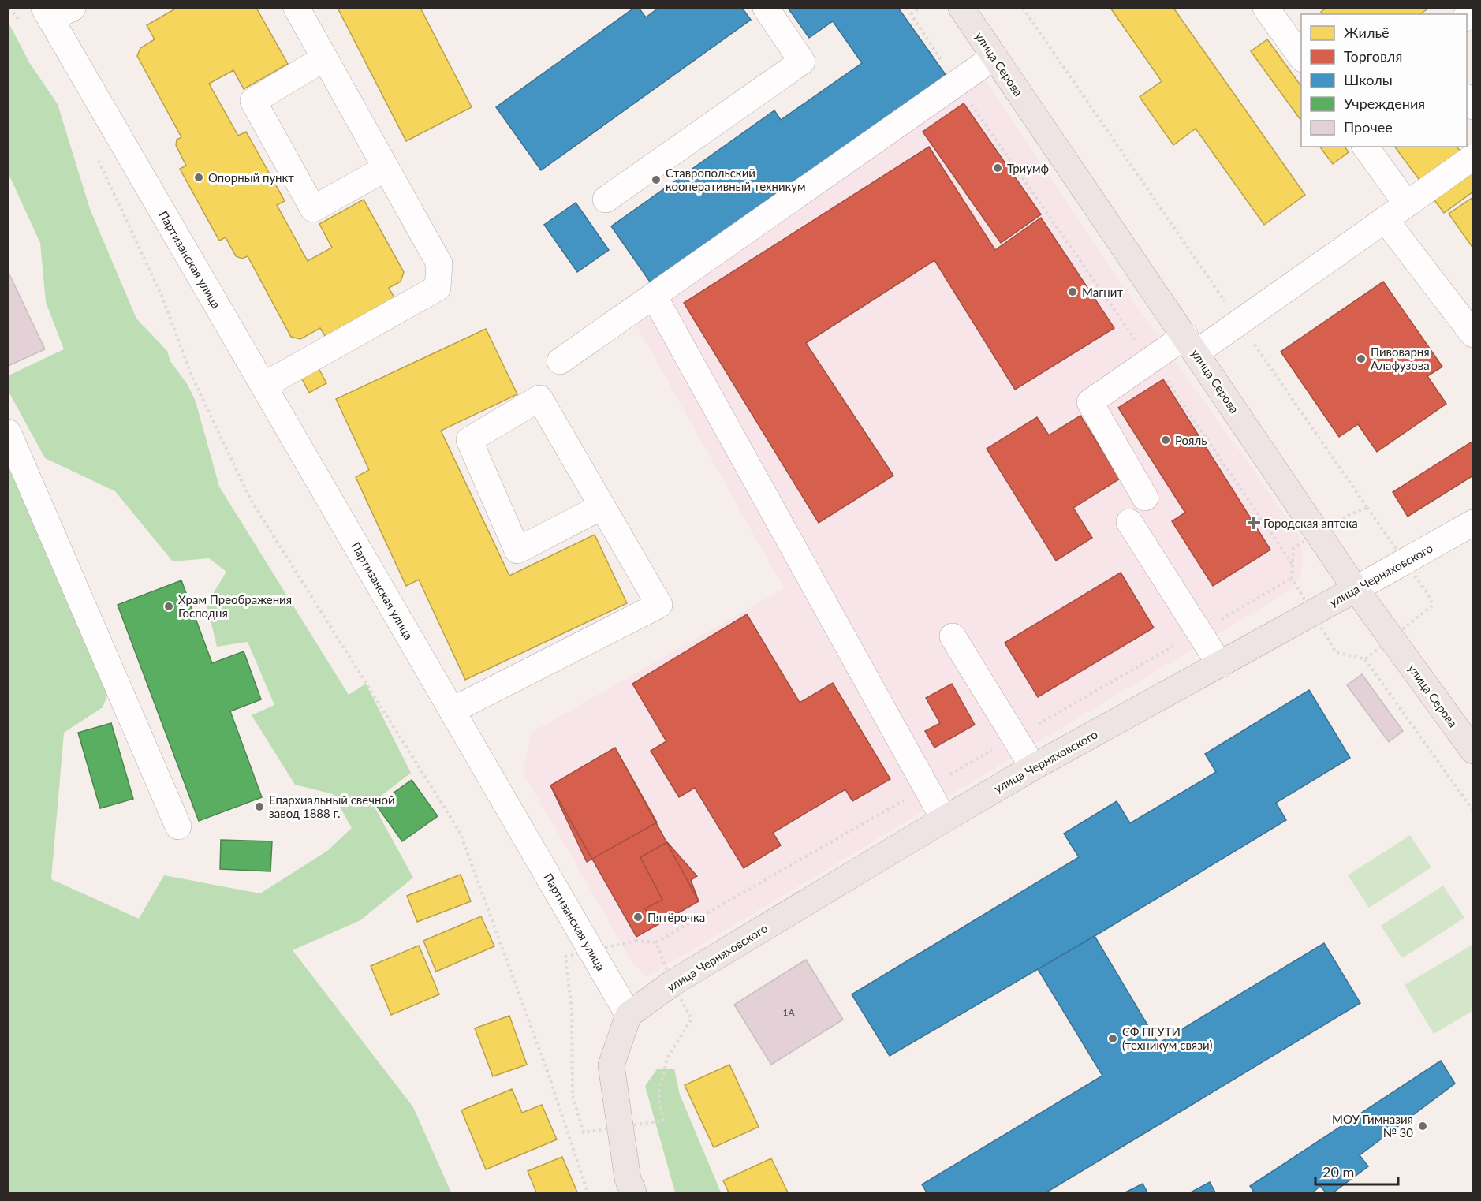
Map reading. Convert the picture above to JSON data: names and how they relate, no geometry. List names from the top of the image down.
{
  "streets": {
    "main road": ["улица Серова", "улица Черняховского"],
    "street": ["Партизанская улица"]
  },
  "crossings": [
    ["улица Серова", "улица Черняховского"],
    ["Партизанская улица", "улица Черняховского"]
  ],
  "places": {
    "other": [
      "Триумф",
      "Опорный пункт",
      "Ставропольский кооперативный техникум",
      "Магнит",
      "Пивоварня Алафузова",
      "Рояль",
      "Храм Преображения Господня",
      "Епархиальный свечной завод 1888 г.",
      "Пятёрочка",
      "СФ ПГУТИ (техникум связи)",
      "МОУ Гимназия № 30"
    ],
    "health": ["Городская аптека"]
  },
  "house_numbers": ["1А"],
  "legend": [
    "Жильё",
    "Торговля",
    "Школы",
    "Учреждения",
    "Прочее"
  ],
  "scale_bar": "20 m"
}
